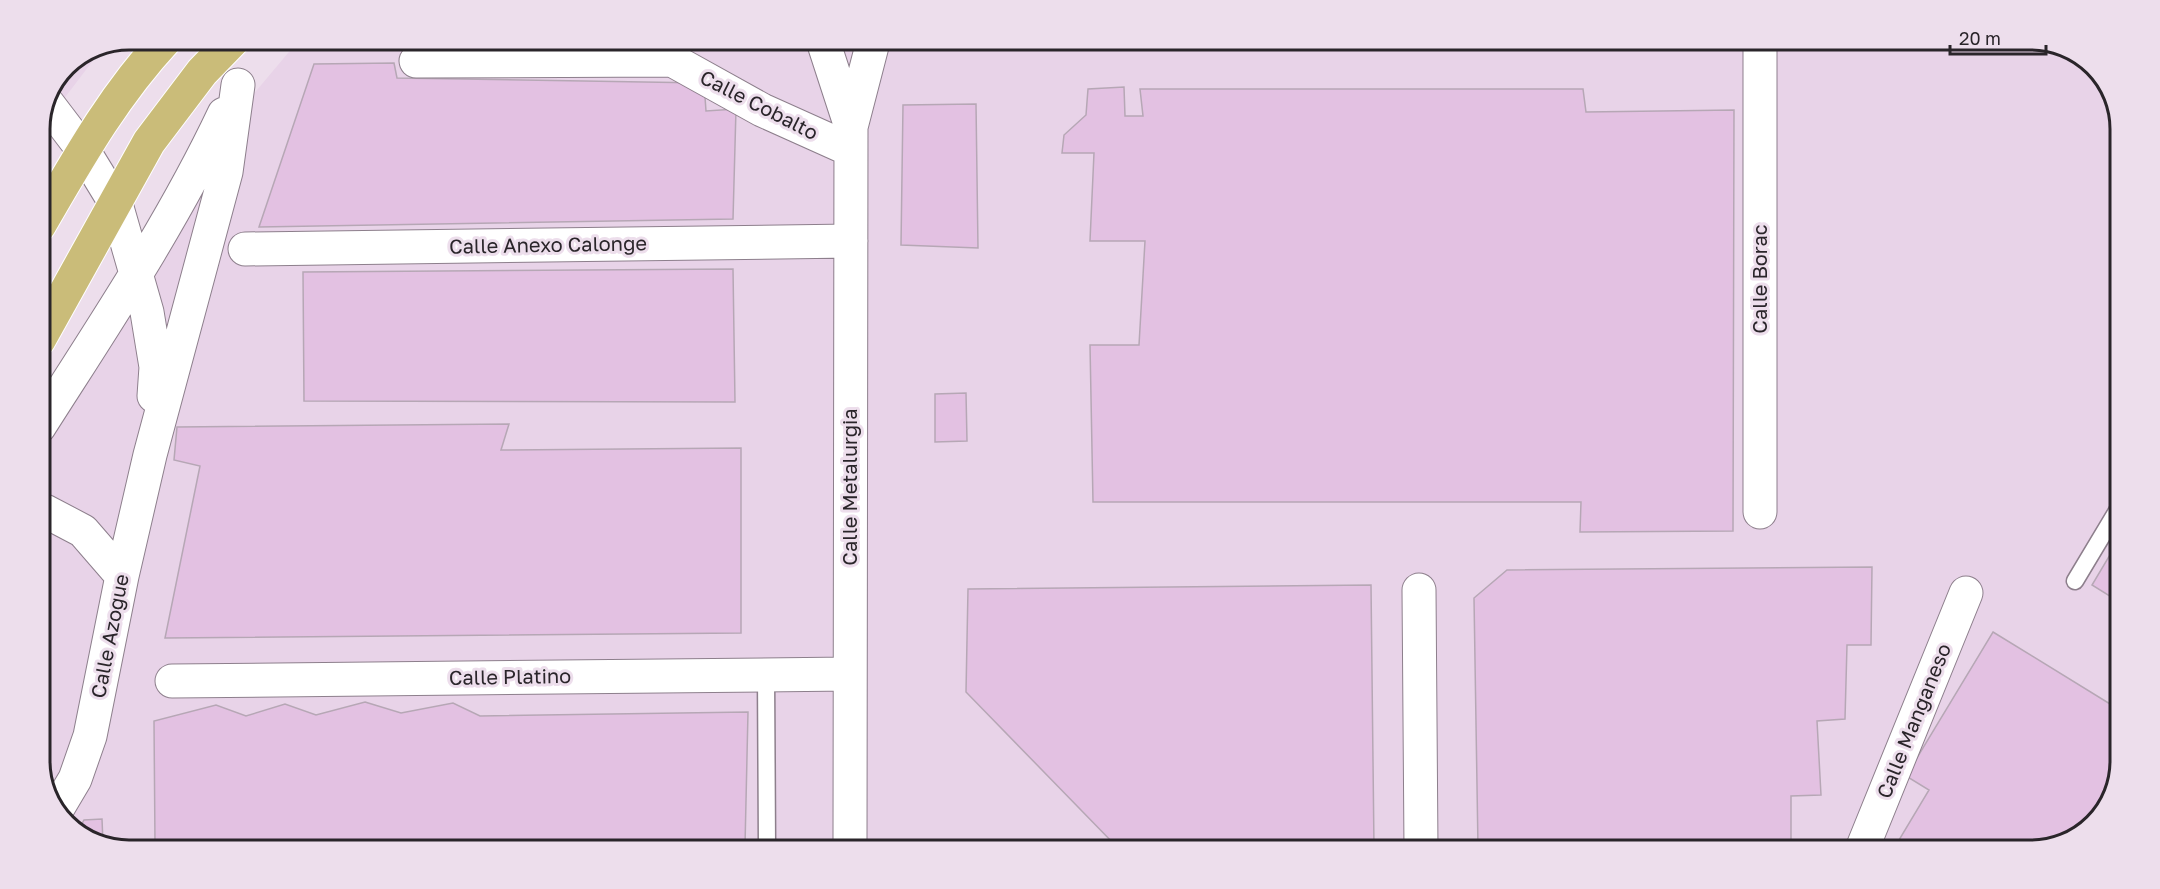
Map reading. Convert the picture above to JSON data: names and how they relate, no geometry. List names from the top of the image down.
{
  "streets": {
    "street": [
      "Calle Cobalto",
      "Calle Anexo Calonge",
      "Calle Borac",
      "Calle Metalurgia",
      "Calle Azogue",
      "Calle Platino",
      "Calle Manganeso"
    ]
  },
  "crossings": [
    ["Calle Cobalto", "Calle Metalurgia"],
    ["Calle Anexo Calonge", "Calle Metalurgia"],
    ["Calle Metalurgia", "Calle Platino"]
  ],
  "scale_bar": "20 m"
}
